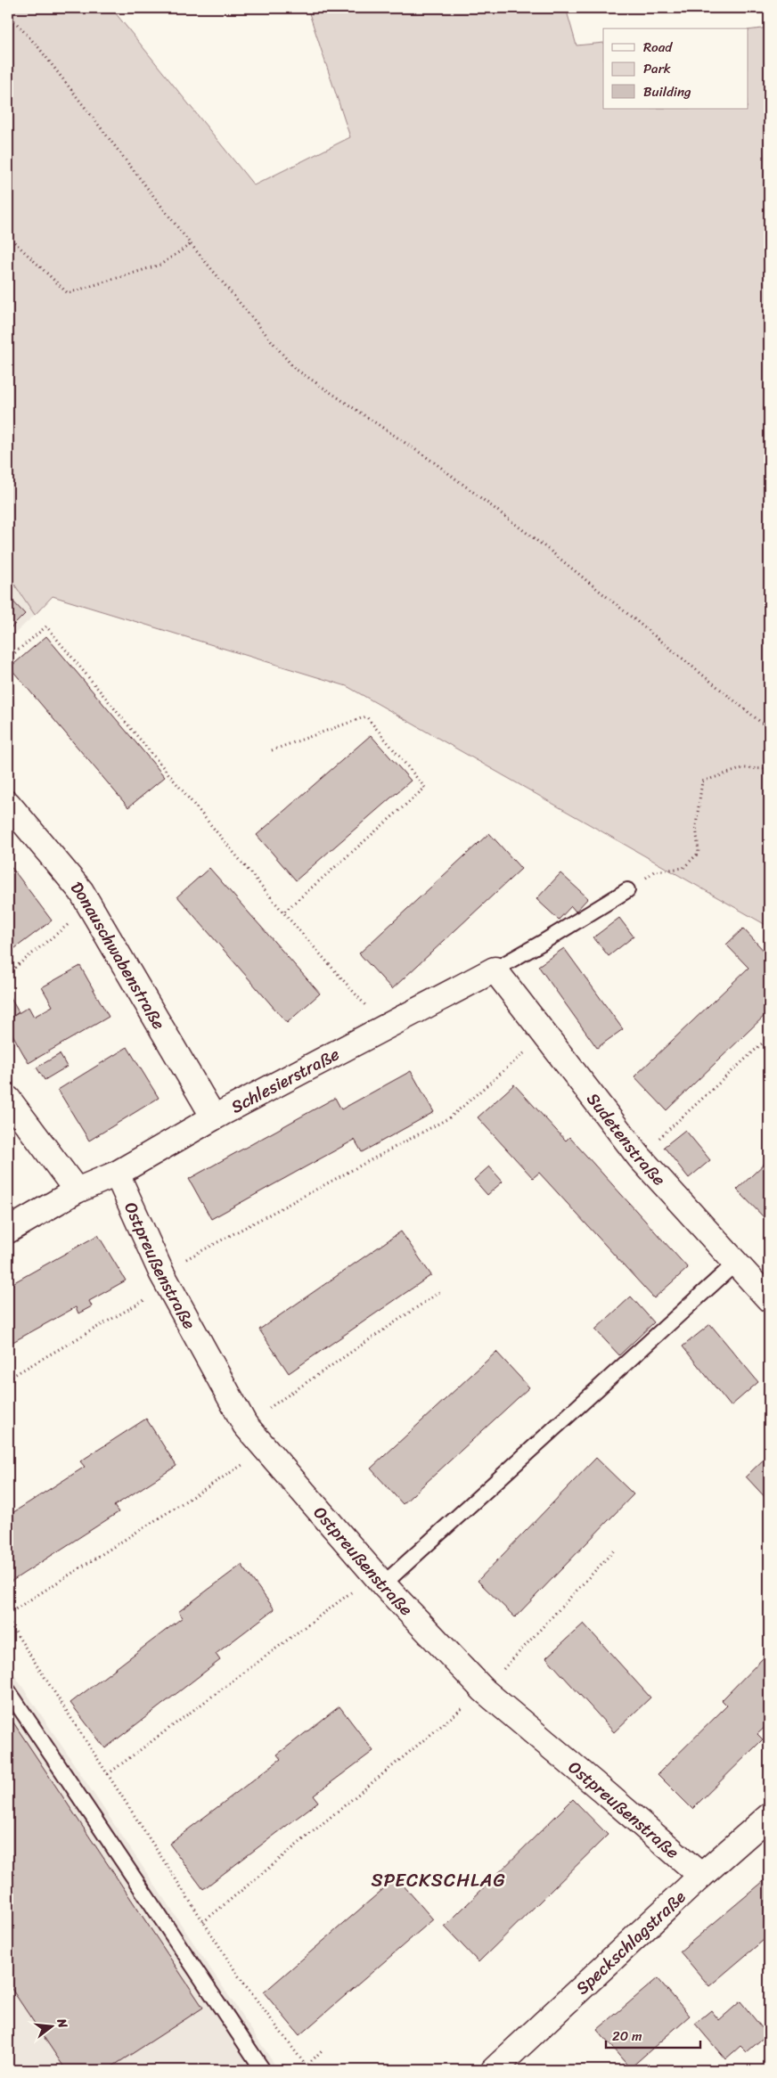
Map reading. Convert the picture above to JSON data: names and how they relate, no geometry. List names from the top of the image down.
{
  "streets": {
    "street": [
      "Donauschwabenstraße",
      "Schlesierstraße",
      "Sudetenstraße",
      "Ostpreußenstraße",
      "Speckschlagstraße"
    ]
  },
  "crossings": [
    ["Donauschwabenstraße", "Schlesierstraße"],
    ["Schlesierstraße", "Sudetenstraße"],
    ["Schlesierstraße", "Ostpreußenstraße"],
    ["Ostpreußenstraße", "Speckschlagstraße"]
  ],
  "districts": ["SPECKSCHLAG"],
  "legend": ["Road", "Park", "Building"],
  "scale_bar": "20 m",
  "north": "right"
}
